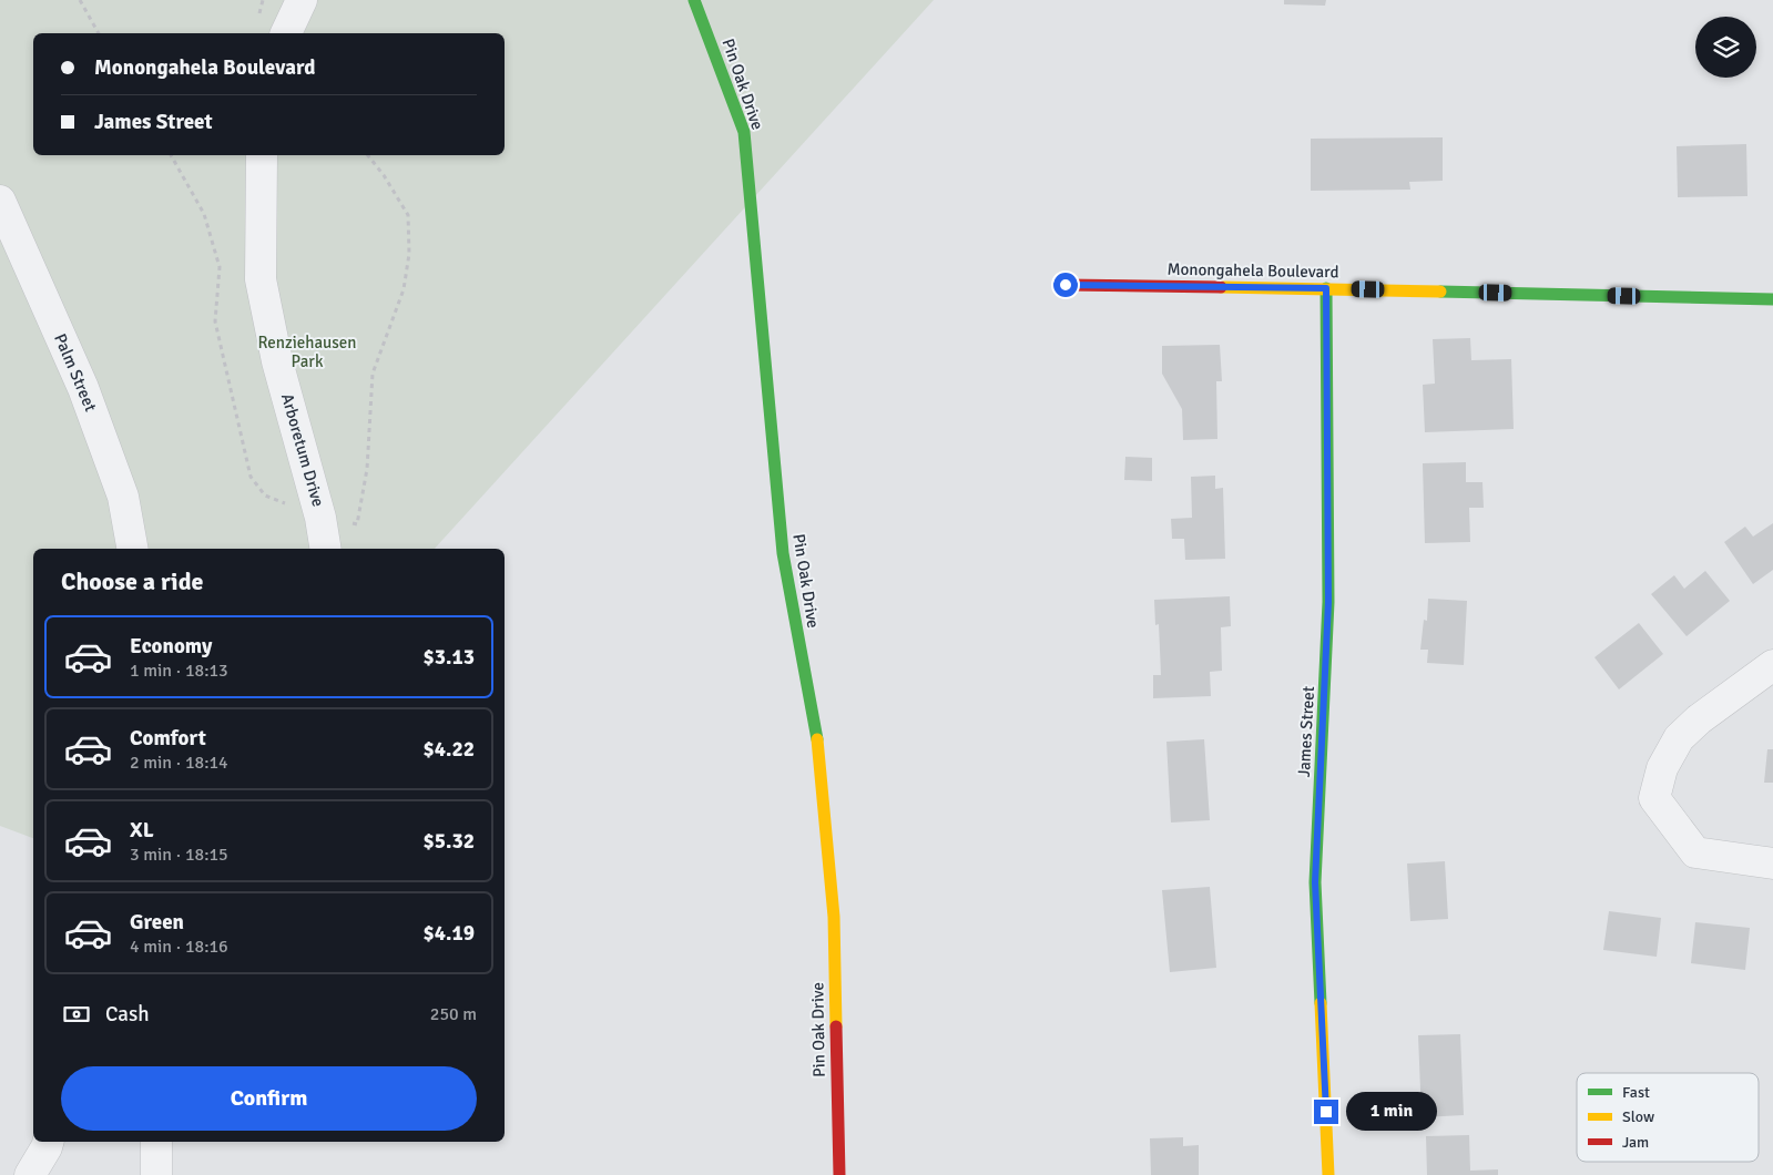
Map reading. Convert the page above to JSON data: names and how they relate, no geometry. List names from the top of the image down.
{
  "streets": {
    "street": [
      "Pin Oak Drive",
      "Monongahela Boulevard",
      "Palm Street",
      "Arboretum Drive",
      "James Street"
    ]
  },
  "crossings": [
    ["Monongahela Boulevard", "James Street"]
  ],
  "parks": ["Renziehausen Park"],
  "legend": ["Fast", "Slow", "Jam"],
  "page": {
    "banner": ["Monongahela Boulevard", "James Street"],
    "heading": "Choose a ride",
    "list": [
      {
        "name": "Economy",
        "note": "1 min · 18:13",
        "value": "$3.13"
      },
      {
        "name": "Comfort",
        "note": "2 min · 18:14",
        "value": "$4.22"
      },
      {
        "name": "XL",
        "note": "3 min · 18:15",
        "value": "$5.32"
      },
      {
        "name": "Green",
        "note": "4 min · 18:16",
        "value": "$4.19"
      }
    ],
    "pay": ["Cash", "250 m"],
    "buttons": "Confirm",
    "bubble": "1 min"
  }
}
